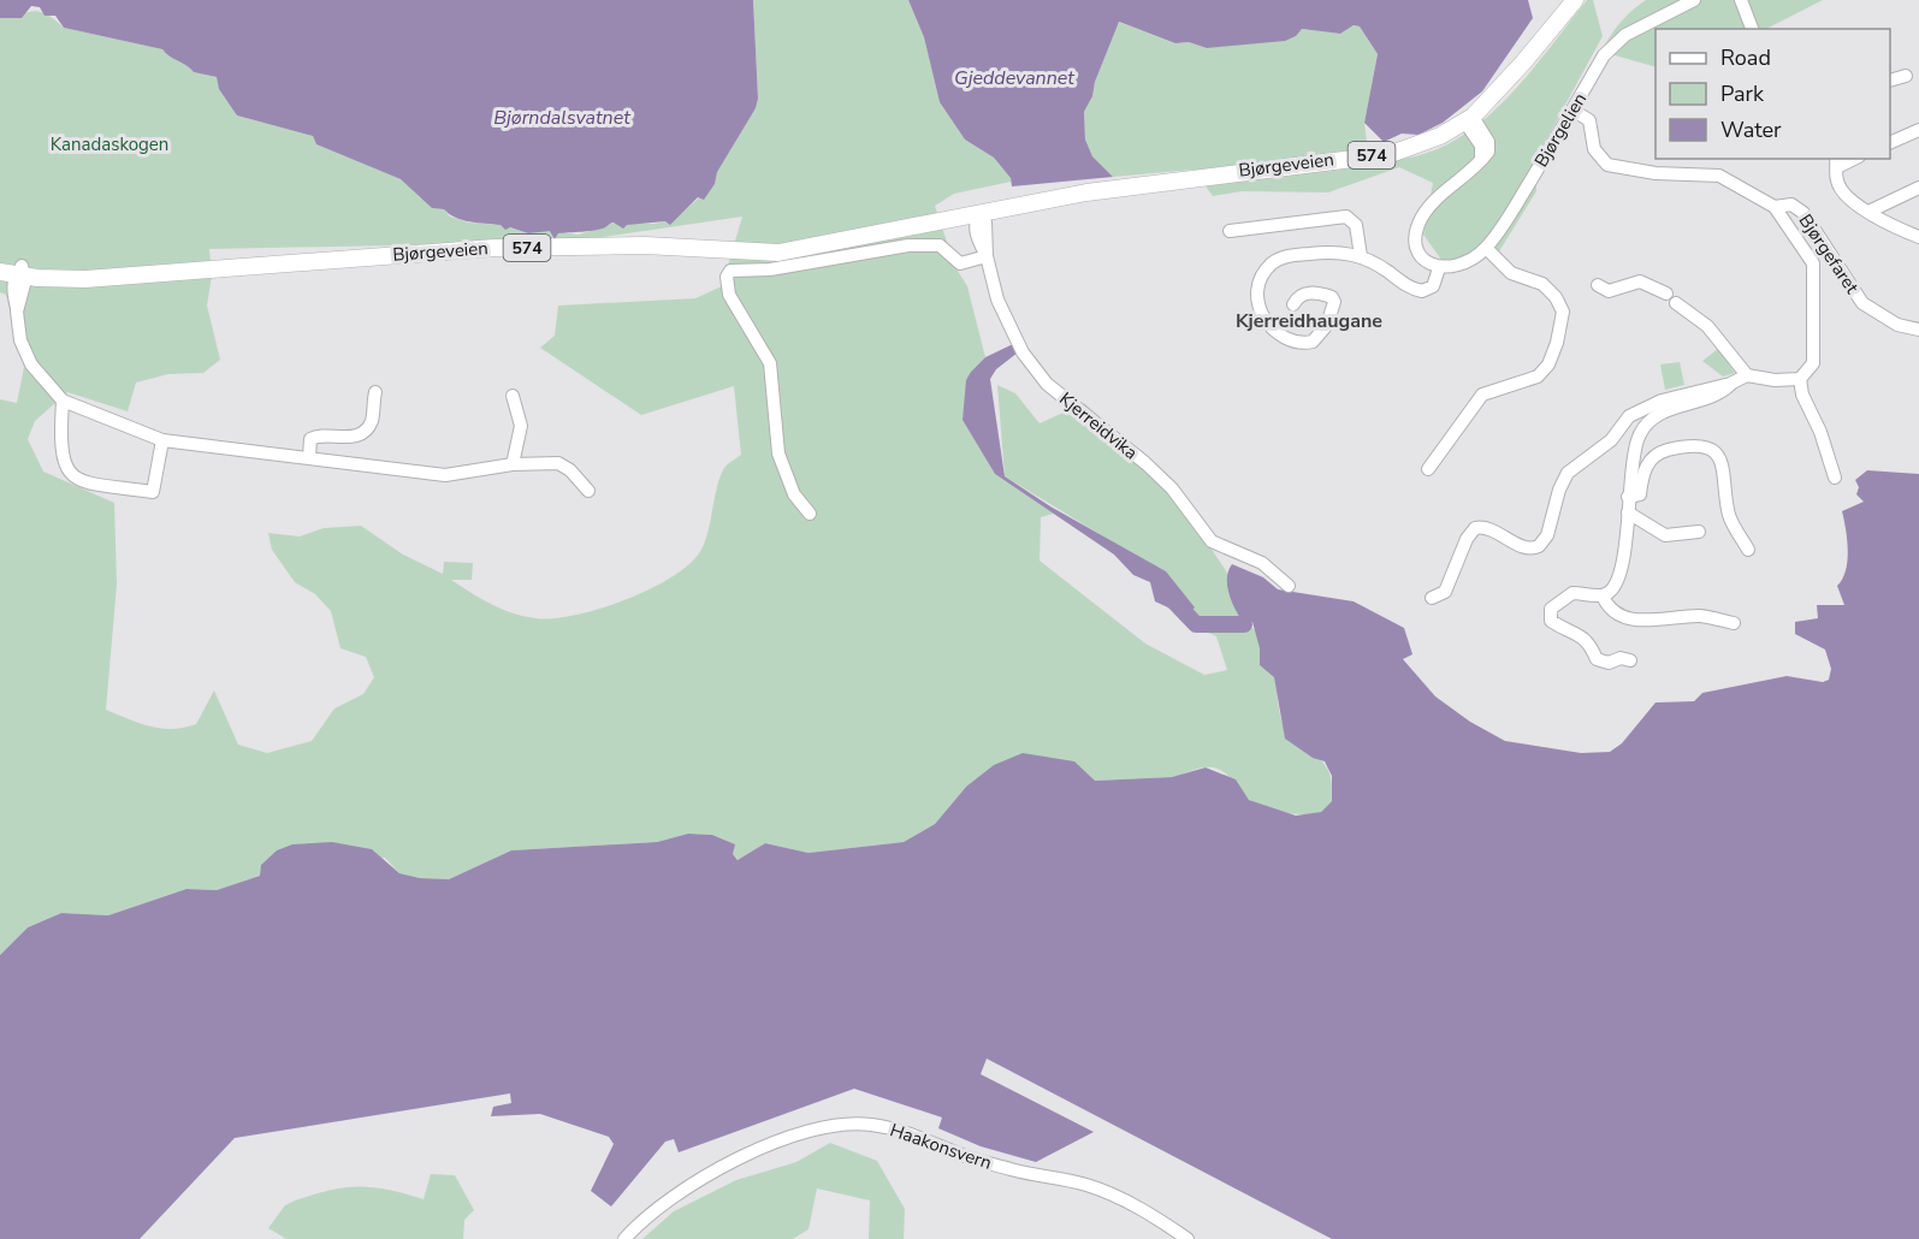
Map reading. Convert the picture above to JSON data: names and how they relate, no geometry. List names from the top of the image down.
{
  "streets": {
    "main road": ["574", "Bjørgeveien"],
    "street": [
      "Bjørgelien",
      "Bjørgefaret",
      "Kjerreidvika",
      "Haakonsvern"
    ]
  },
  "crossings": [
    ["Bjørgeveien", "Kjerreidvika"]
  ],
  "districts": ["Kjerreidhaugane"],
  "water": ["Gjeddevannet", "Bjørndalsvatnet"],
  "parks": ["Kanadaskogen"],
  "legend": ["Road", "Park", "Water"]
}
